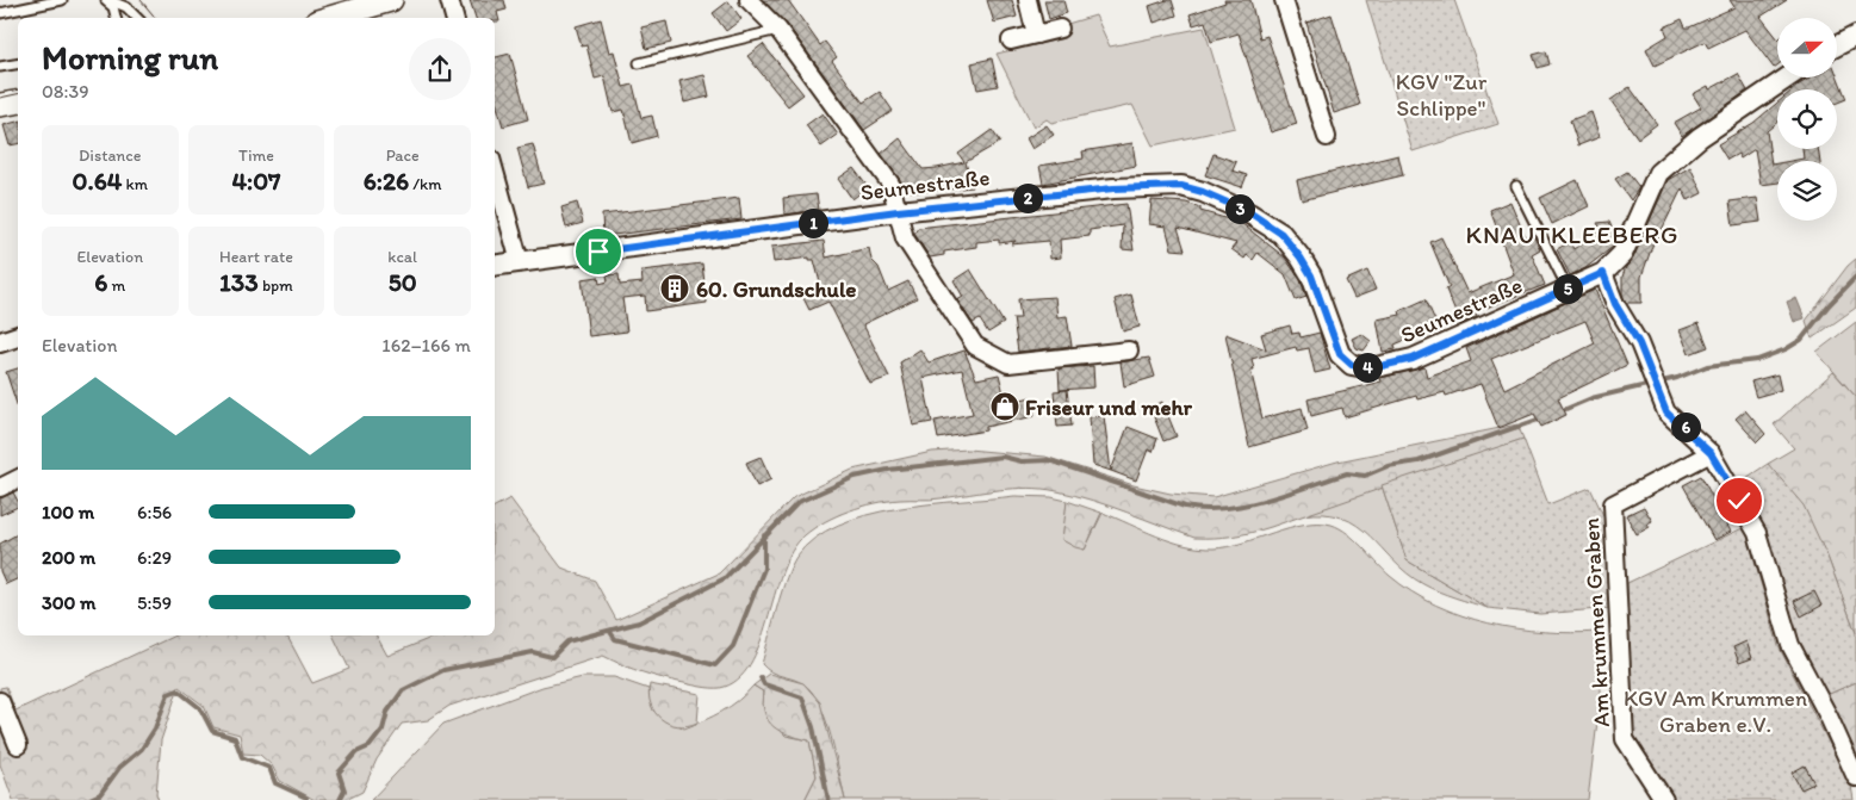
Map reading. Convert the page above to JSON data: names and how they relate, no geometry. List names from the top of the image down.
{
  "streets": {
    "street": ["Seumestraße", "Am krummen Graben"]
  },
  "districts": ["KNAUTKLEEBERG"],
  "parks": ["KGV \"Zur Schlippe\"", "KGV Am Krummen Graben e.V."],
  "places": {
    "building": ["60. Grundschule"],
    "shop": ["Friseur und mehr"]
  },
  "north": "right",
  "page": {
    "heading": ["Morning run", "08:39"],
    "stats": [
      ["Distance", "0.64 km"],
      ["Time", "4:07"],
      ["Pace", "6:26 /km"],
      ["Elevation", "6 m"],
      ["Heart rate", "133 bpm"],
      ["kcal", "50"]
    ],
    "pins": [
      "2",
      "3",
      "1",
      "5",
      "4",
      "6"
    ],
    "chart": ["Elevation", "162–166 m"],
    "list": [
      {
        "name": "100 m",
        "note": "6:56"
      },
      {
        "name": "200 m",
        "note": "6:29"
      },
      {
        "name": "300 m",
        "note": "5:59"
      }
    ]
  }
}
